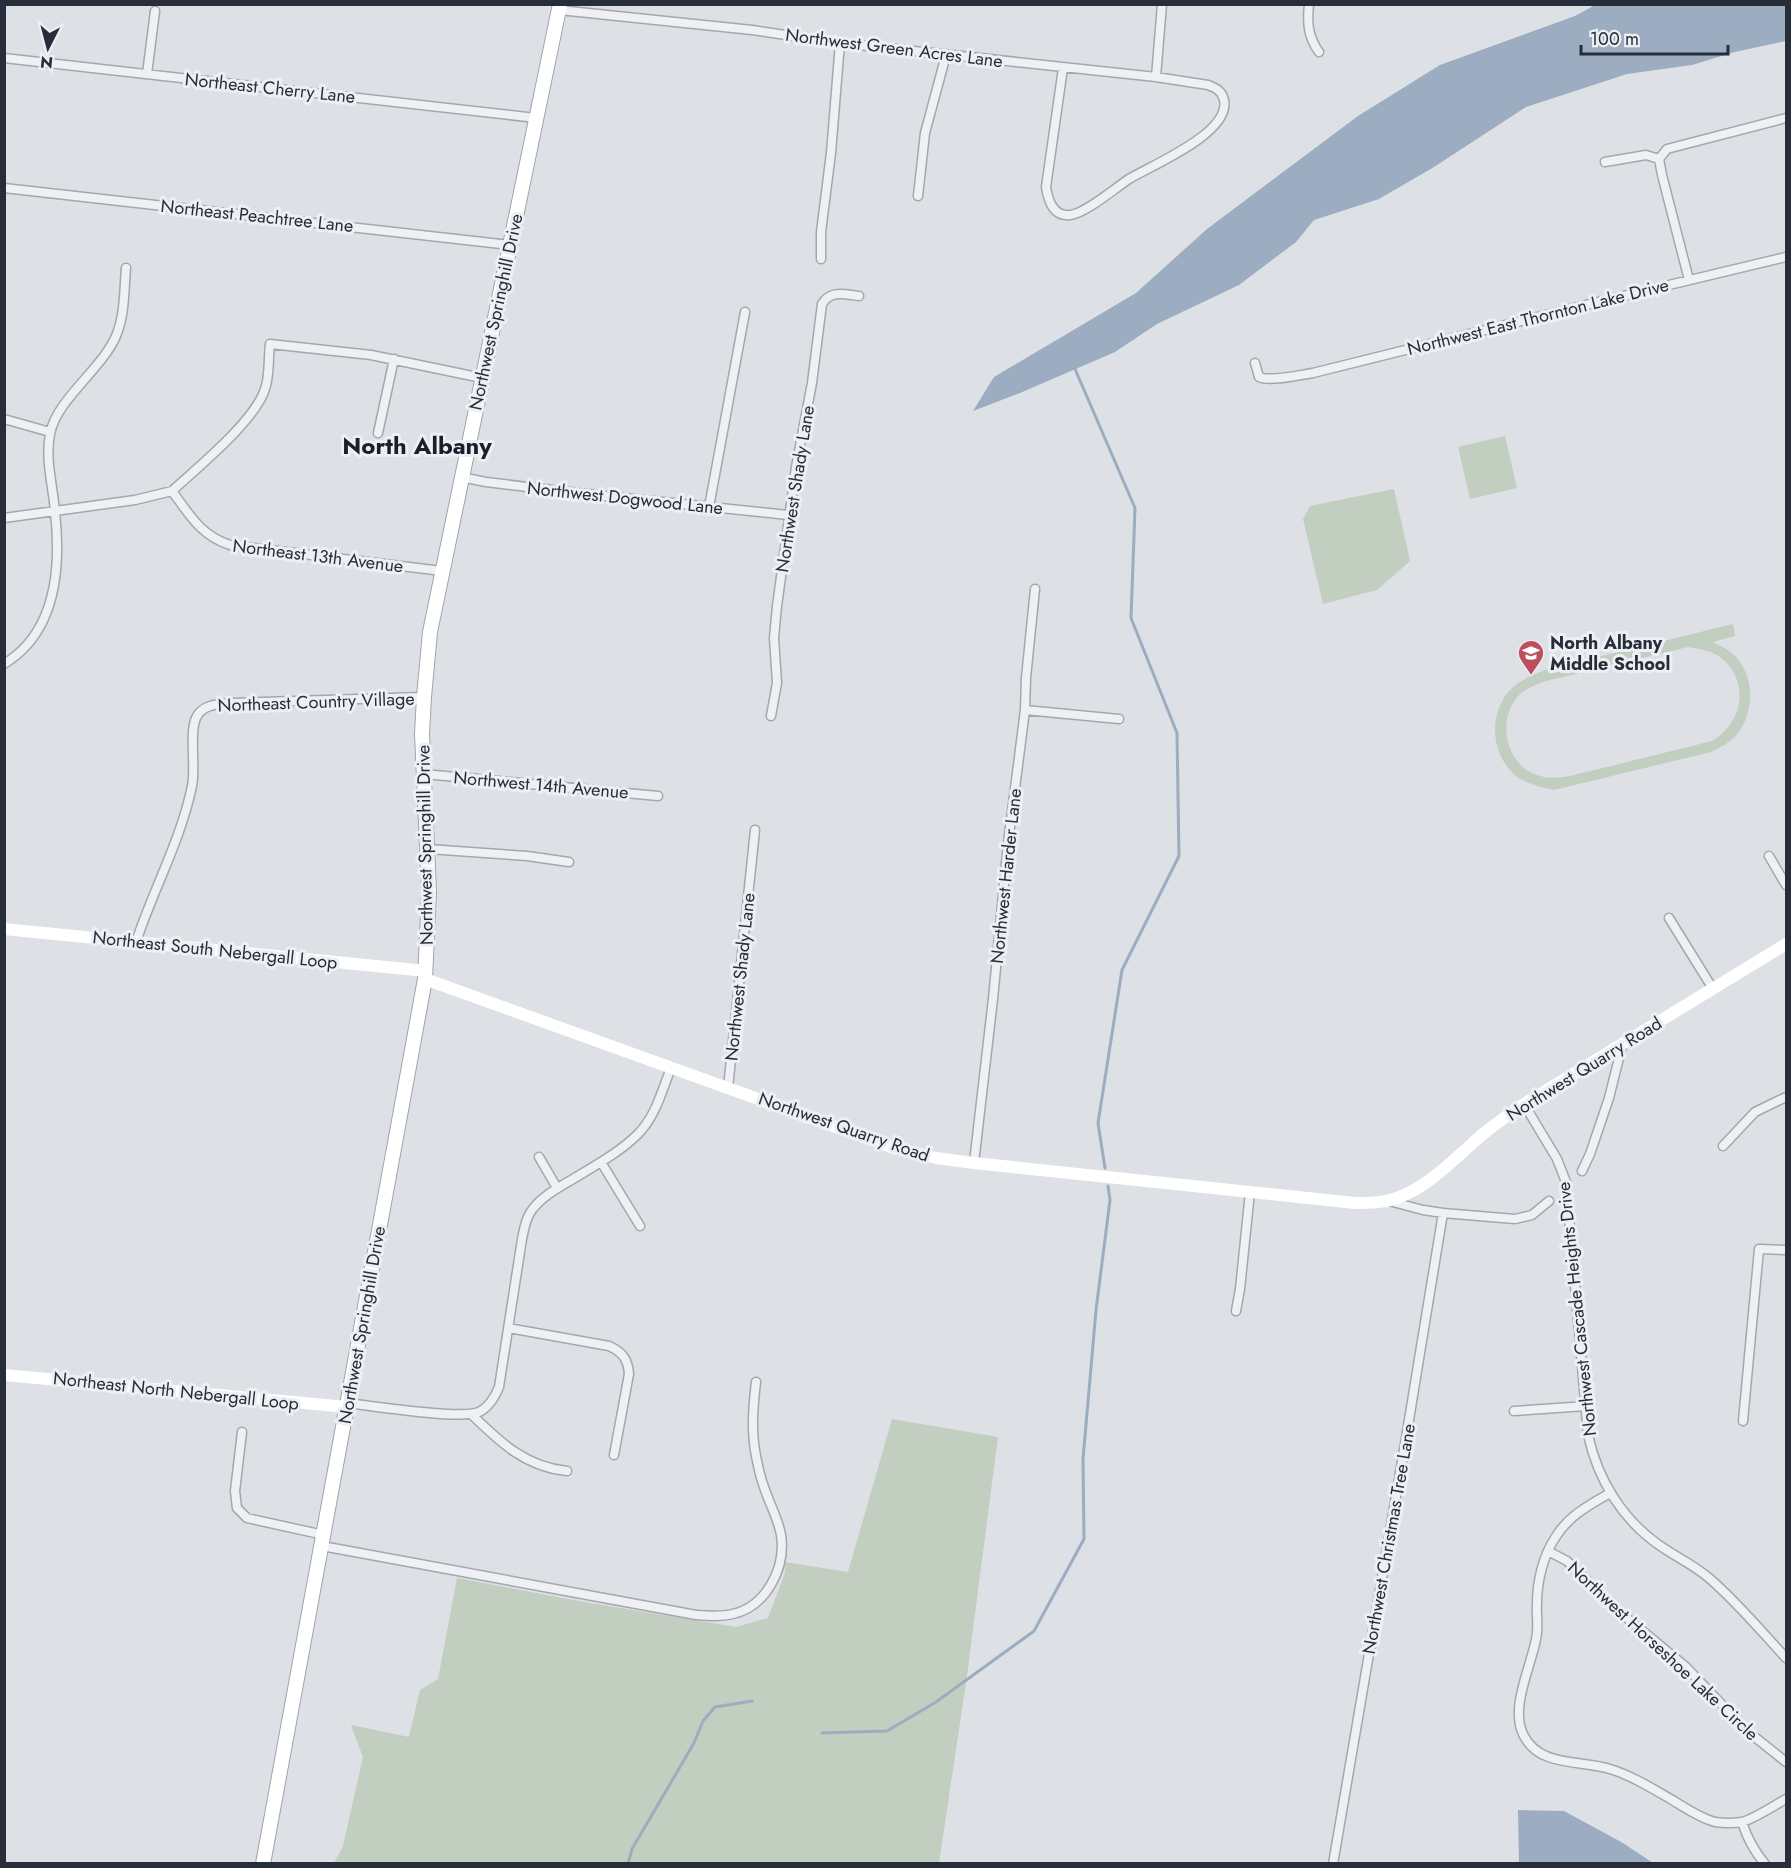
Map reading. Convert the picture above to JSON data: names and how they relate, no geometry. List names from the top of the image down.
{
  "streets": {
    "main road": ["Northwest Springhill Drive"],
    "street": [
      "Northwest Green Acres Lane",
      "Northeast Cherry Lane",
      "Northeast Peachtree Lane",
      "Northwest East Thornton Lake Drive",
      "Northwest Shady Lane",
      "Northwest Dogwood Lane",
      "Northeast 13th Avenue",
      "Northeast Country Village",
      "Northwest 14th Avenue",
      "Northwest Harder Lane",
      "Northeast South Nebergall Loop",
      "Northwest Quarry Road",
      "Northwest Cascade Heights Drive",
      "Northeast North Nebergall Loop",
      "Northwest Christmas Tree Lane",
      "Northwest Horseshoe Lake Circle"
    ]
  },
  "crossings": [
    ["Northwest Green Acres Lane", "Northwest Springhill Drive"],
    ["Northeast Cherry Lane", "Northwest Springhill Drive"],
    ["Northeast Peachtree Lane", "Northwest Springhill Drive"],
    ["Northwest Springhill Drive", "Northwest Dogwood Lane"],
    ["Northwest Springhill Drive", "Northeast 13th Avenue"],
    ["Northwest Springhill Drive", "Northeast Country Village"],
    ["Northwest Springhill Drive", "Northwest 14th Avenue"],
    ["Northwest Springhill Drive", "Northeast South Nebergall Loop"],
    ["Northwest Springhill Drive", "Northwest Quarry Road"],
    ["Northwest Springhill Drive", "Northeast North Nebergall Loop"],
    ["Northwest Shady Lane", "Northwest Dogwood Lane"],
    ["Northwest Shady Lane", "Northwest Quarry Road"],
    ["Northeast Country Village", "Northeast South Nebergall Loop"],
    ["Northwest Harder Lane", "Northwest Quarry Road"],
    ["Northeast South Nebergall Loop", "Northwest Quarry Road"],
    ["Northwest Quarry Road", "Northwest Cascade Heights Drive"],
    ["Northwest Quarry Road", "Northwest Christmas Tree Lane"]
  ],
  "districts": ["North Albany"],
  "places": {
    "school or university": ["North Albany Middle School"]
  },
  "scale_bar": "100 m",
  "north": "bottom"
}
